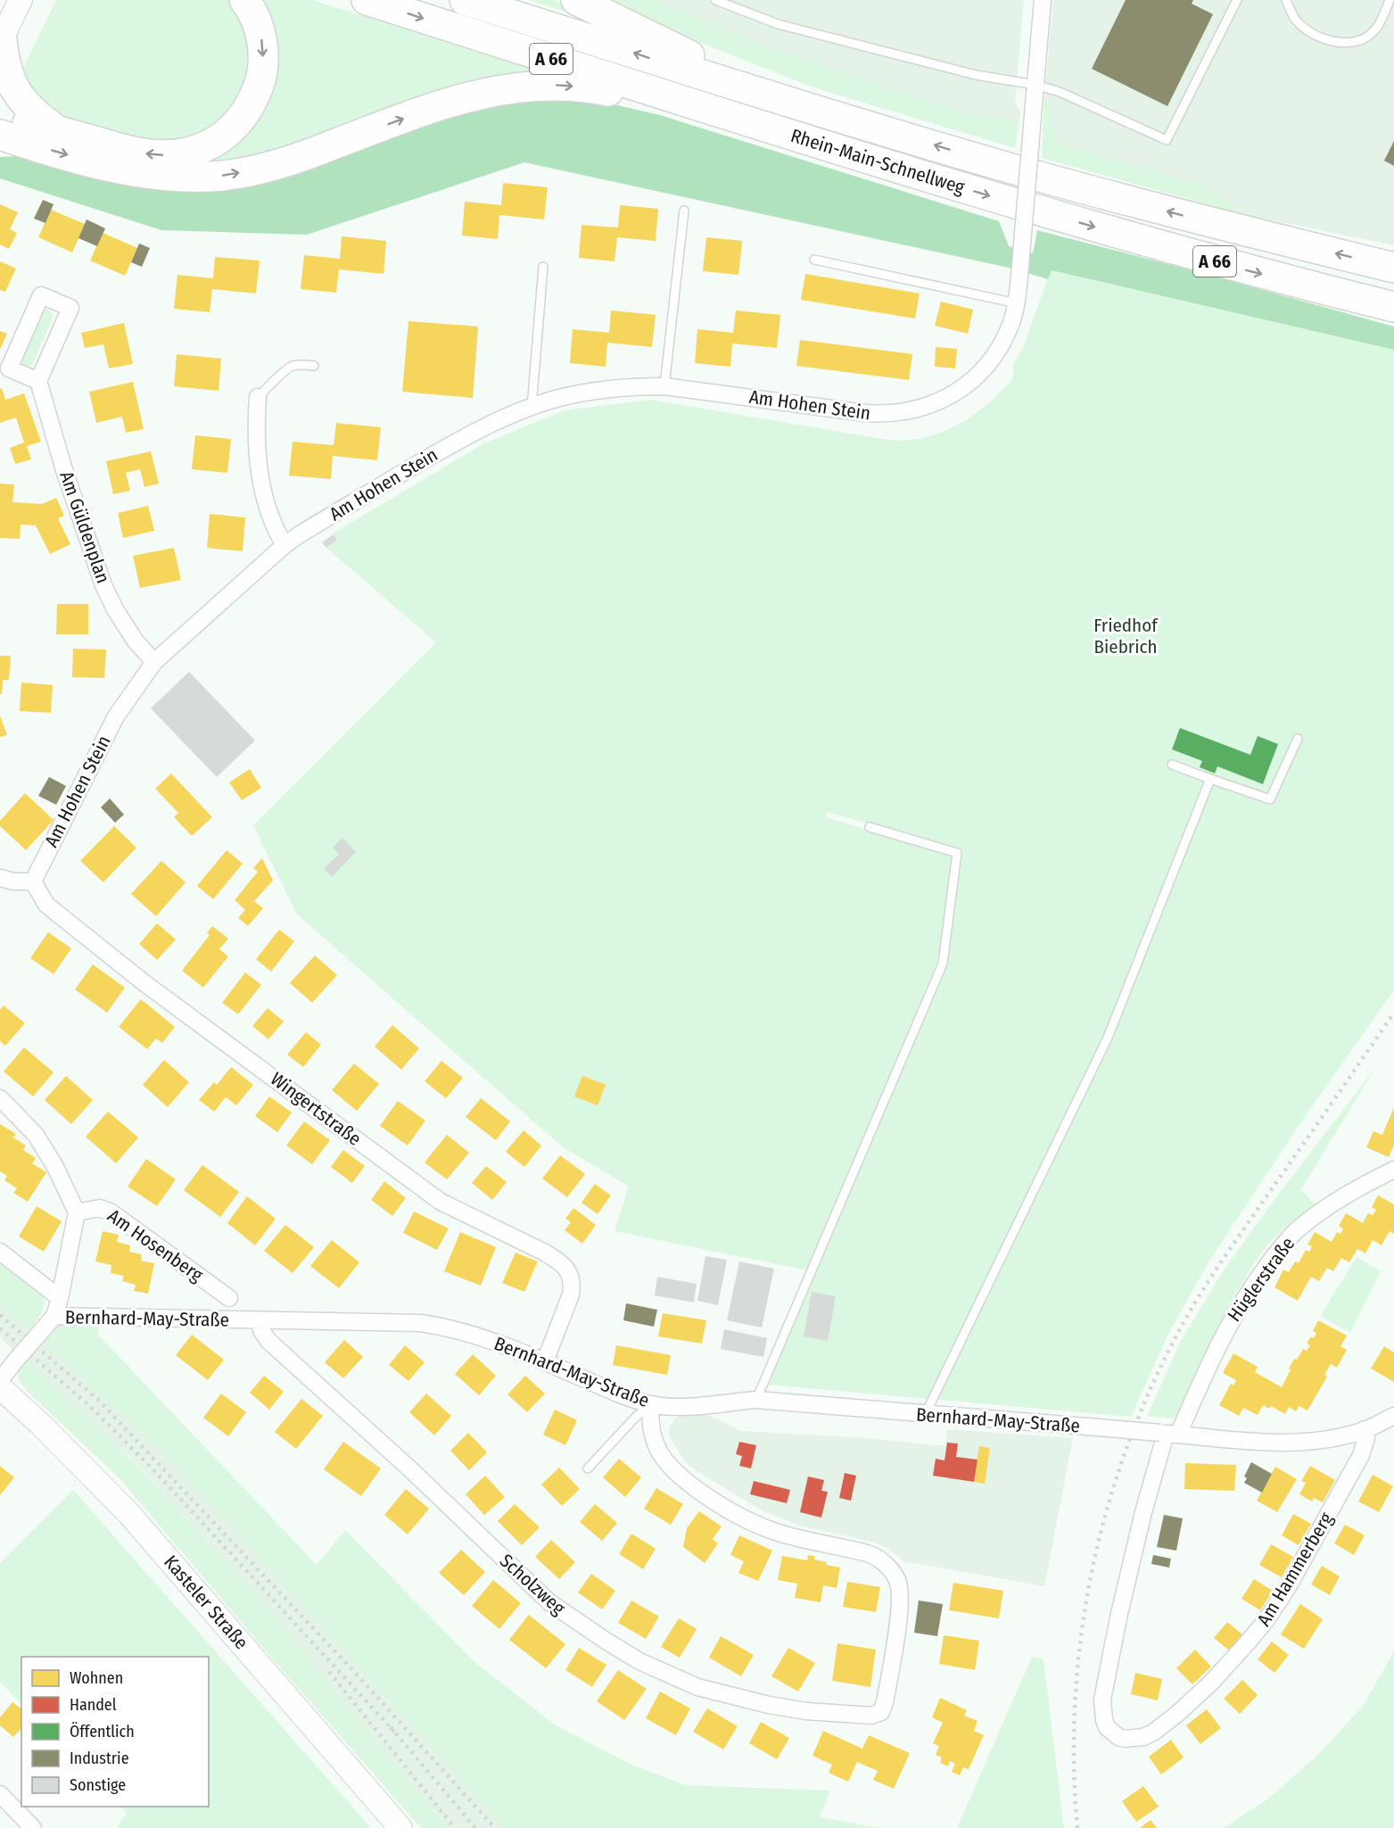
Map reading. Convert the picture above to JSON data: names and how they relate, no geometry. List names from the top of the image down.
{
  "streets": {
    "highway": ["A 66", "Rhein-Main-Schnellweg"],
    "main road": ["Kasteler Straße"],
    "street": [
      "Am Hohen Stein",
      "Am Güldenplan",
      "Wingertstraße",
      "Am Hosenberg",
      "Hüglerstraße",
      "Bernhard-May-Straße",
      "Am Hammerberg",
      "Scholzweg"
    ]
  },
  "crossings": [
    ["Am Hohen Stein", "Am Güldenplan"],
    ["Am Hohen Stein", "Wingertstraße"],
    ["Wingertstraße", "Bernhard-May-Straße"],
    ["Hüglerstraße", "Bernhard-May-Straße"],
    ["Hüglerstraße", "Am Hammerberg"],
    ["Bernhard-May-Straße", "Am Hammerberg"],
    ["Bernhard-May-Straße", "Scholzweg"]
  ],
  "parks": ["Friedhof Biebrich"],
  "legend": [
    "Wohnen",
    "Handel",
    "Öffentlich",
    "Industrie",
    "Sonstige"
  ]
}
